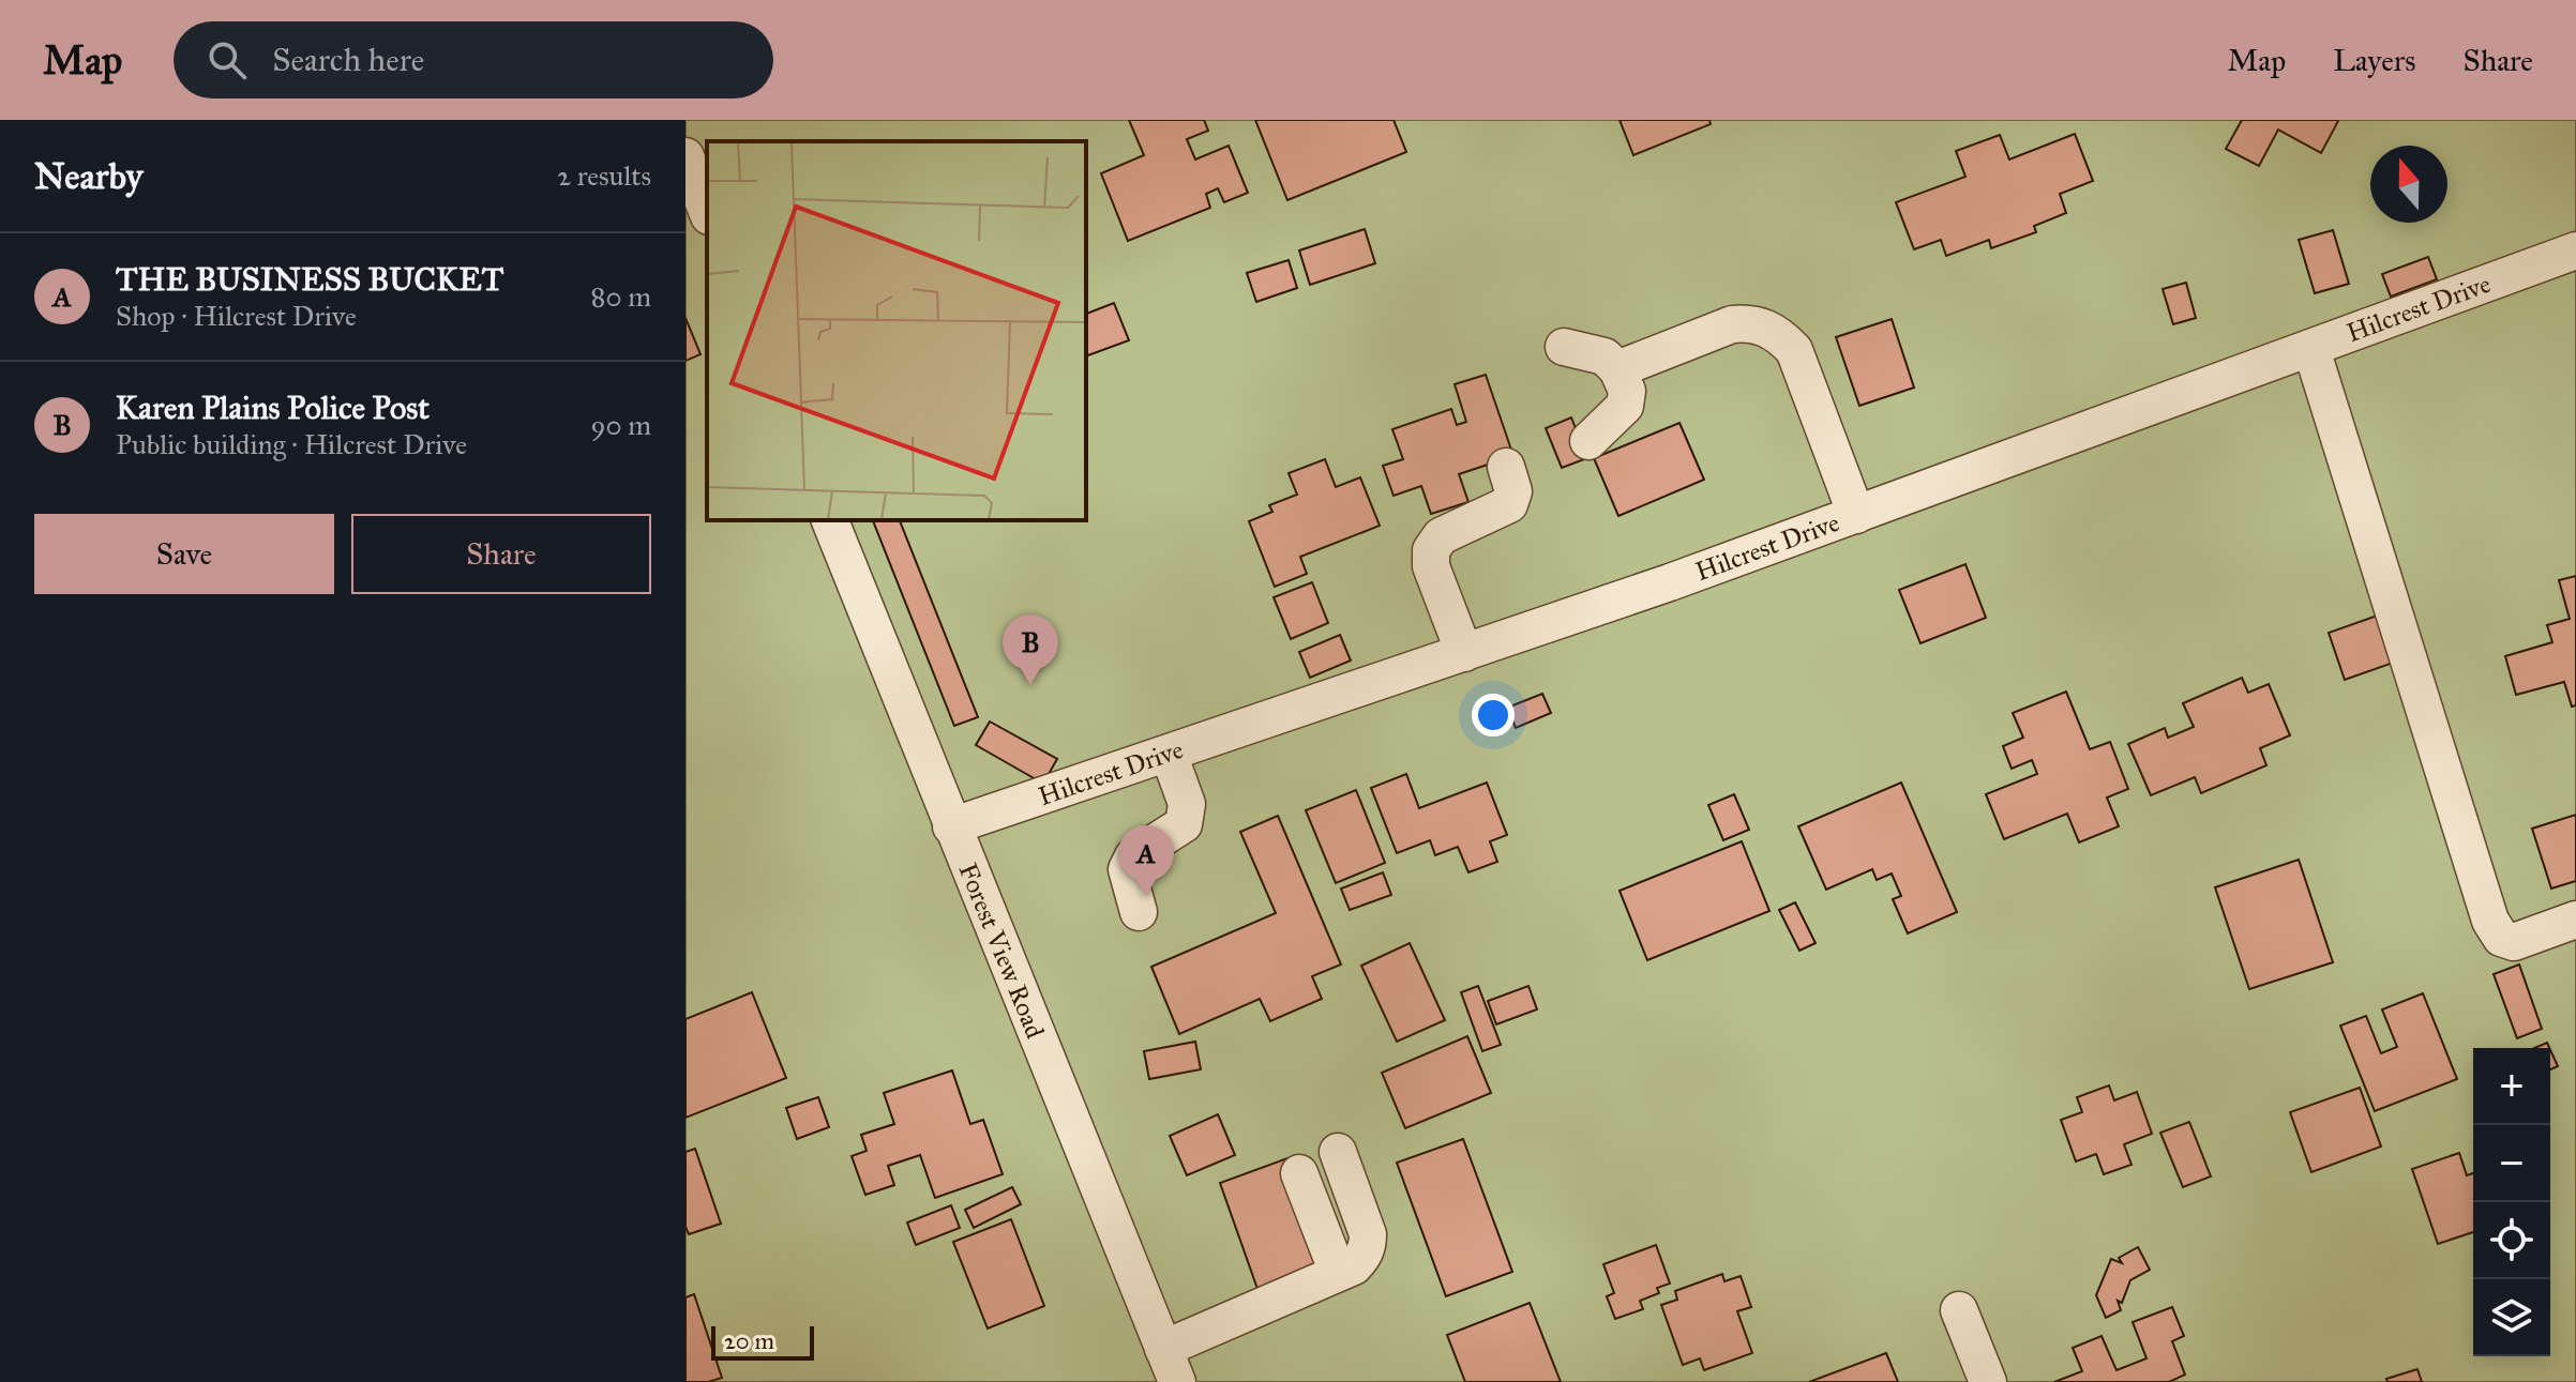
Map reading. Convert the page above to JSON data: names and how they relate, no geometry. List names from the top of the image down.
{
  "streets": {
    "street": ["Hilcrest Drive", "Forest View Road"]
  },
  "crossings": [
    ["Hilcrest Drive", "Forest View Road"]
  ],
  "scale_bar": "20 m",
  "north": "top",
  "page": {
    "header": "Map",
    "search": "Search here",
    "nav": ["Map", "Layers", "Share"],
    "heading": ["Nearby", "2 results"],
    "list": [
      {
        "mark": "A",
        "name": "THE BUSINESS BUCKET",
        "note": "Shop · Hilcrest Drive",
        "value": "80 m"
      },
      {
        "mark": "B",
        "name": "Karen Plains Police Post",
        "note": "Public building · Hilcrest Drive",
        "value": "90 m"
      }
    ],
    "buttons": ["Save", "Share"],
    "pins": ["B", "A"],
    "map_buttons": ["+", "−"],
    "scale": "20 m"
  }
}
